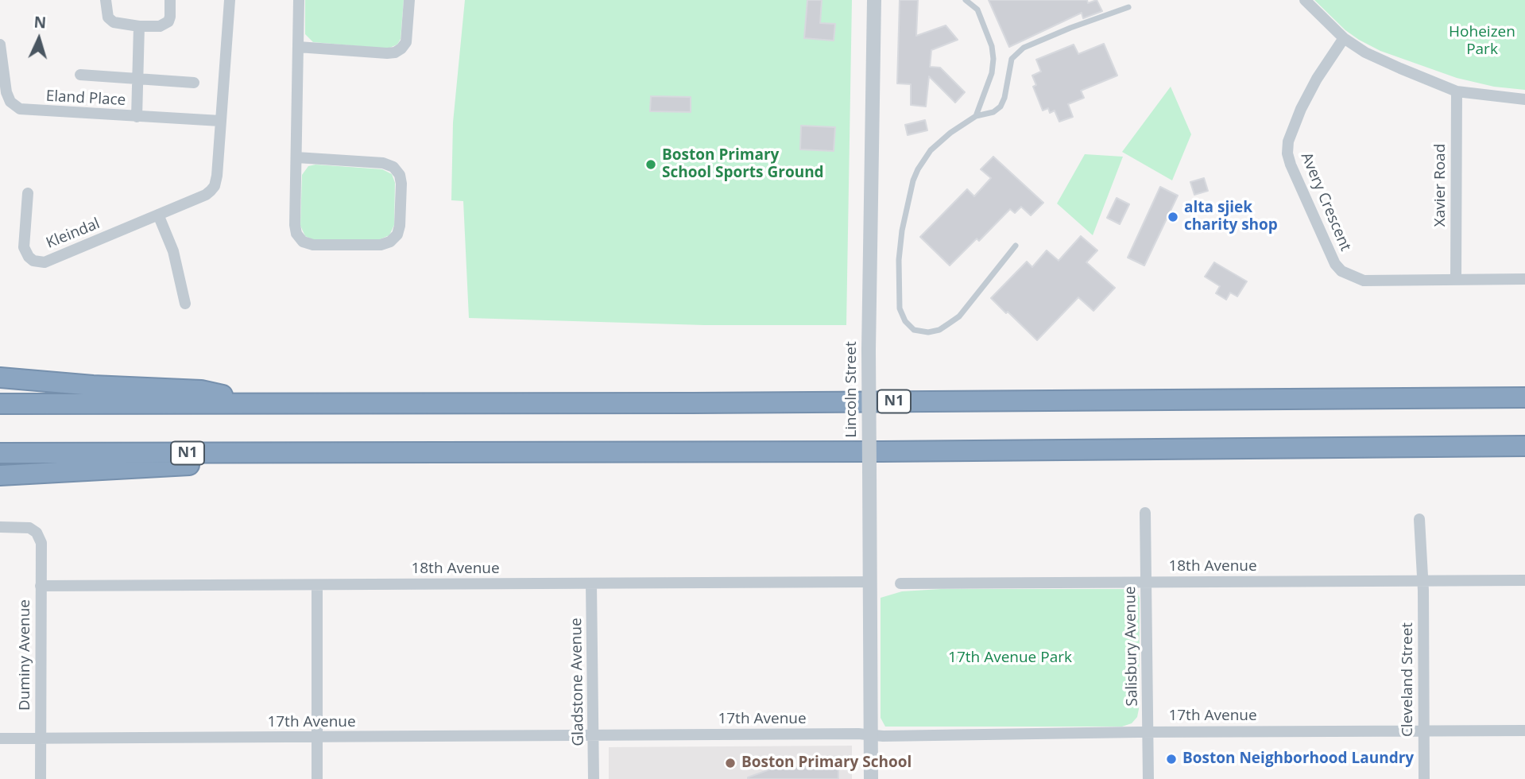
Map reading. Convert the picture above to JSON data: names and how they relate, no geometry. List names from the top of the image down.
{
  "streets": {
    "highway": ["N1"],
    "street": [
      "Eland Place",
      "Xavier Road",
      "Avery Crescent",
      "Kleindal",
      "Lincoln Street",
      "18th Avenue",
      "Salisbury Avenue",
      "Duminy Avenue",
      "Cleveland Street",
      "Gladstone Avenue",
      "17th Avenue"
    ]
  },
  "crossings": [
    ["Eland Place", "Kleindal"],
    ["Xavier Road", "Avery Crescent"],
    ["Lincoln Street", "18th Avenue"],
    ["Lincoln Street", "17th Avenue"],
    ["18th Avenue", "Salisbury Avenue"],
    ["18th Avenue", "Duminy Avenue"],
    ["18th Avenue", "Cleveland Street"],
    ["18th Avenue", "Gladstone Avenue"],
    ["Salisbury Avenue", "17th Avenue"],
    ["Duminy Avenue", "17th Avenue"],
    ["Cleveland Street", "17th Avenue"],
    ["Gladstone Avenue", "17th Avenue"]
  ],
  "parks": ["Hoheizen Park", "17th Avenue Park"],
  "places": [
    "Boston Primary School Sports Ground",
    "alta sjiek charity shop",
    "Boston Neighborhood Laundry",
    "Boston Primary School"
  ],
  "north": "top"
}
